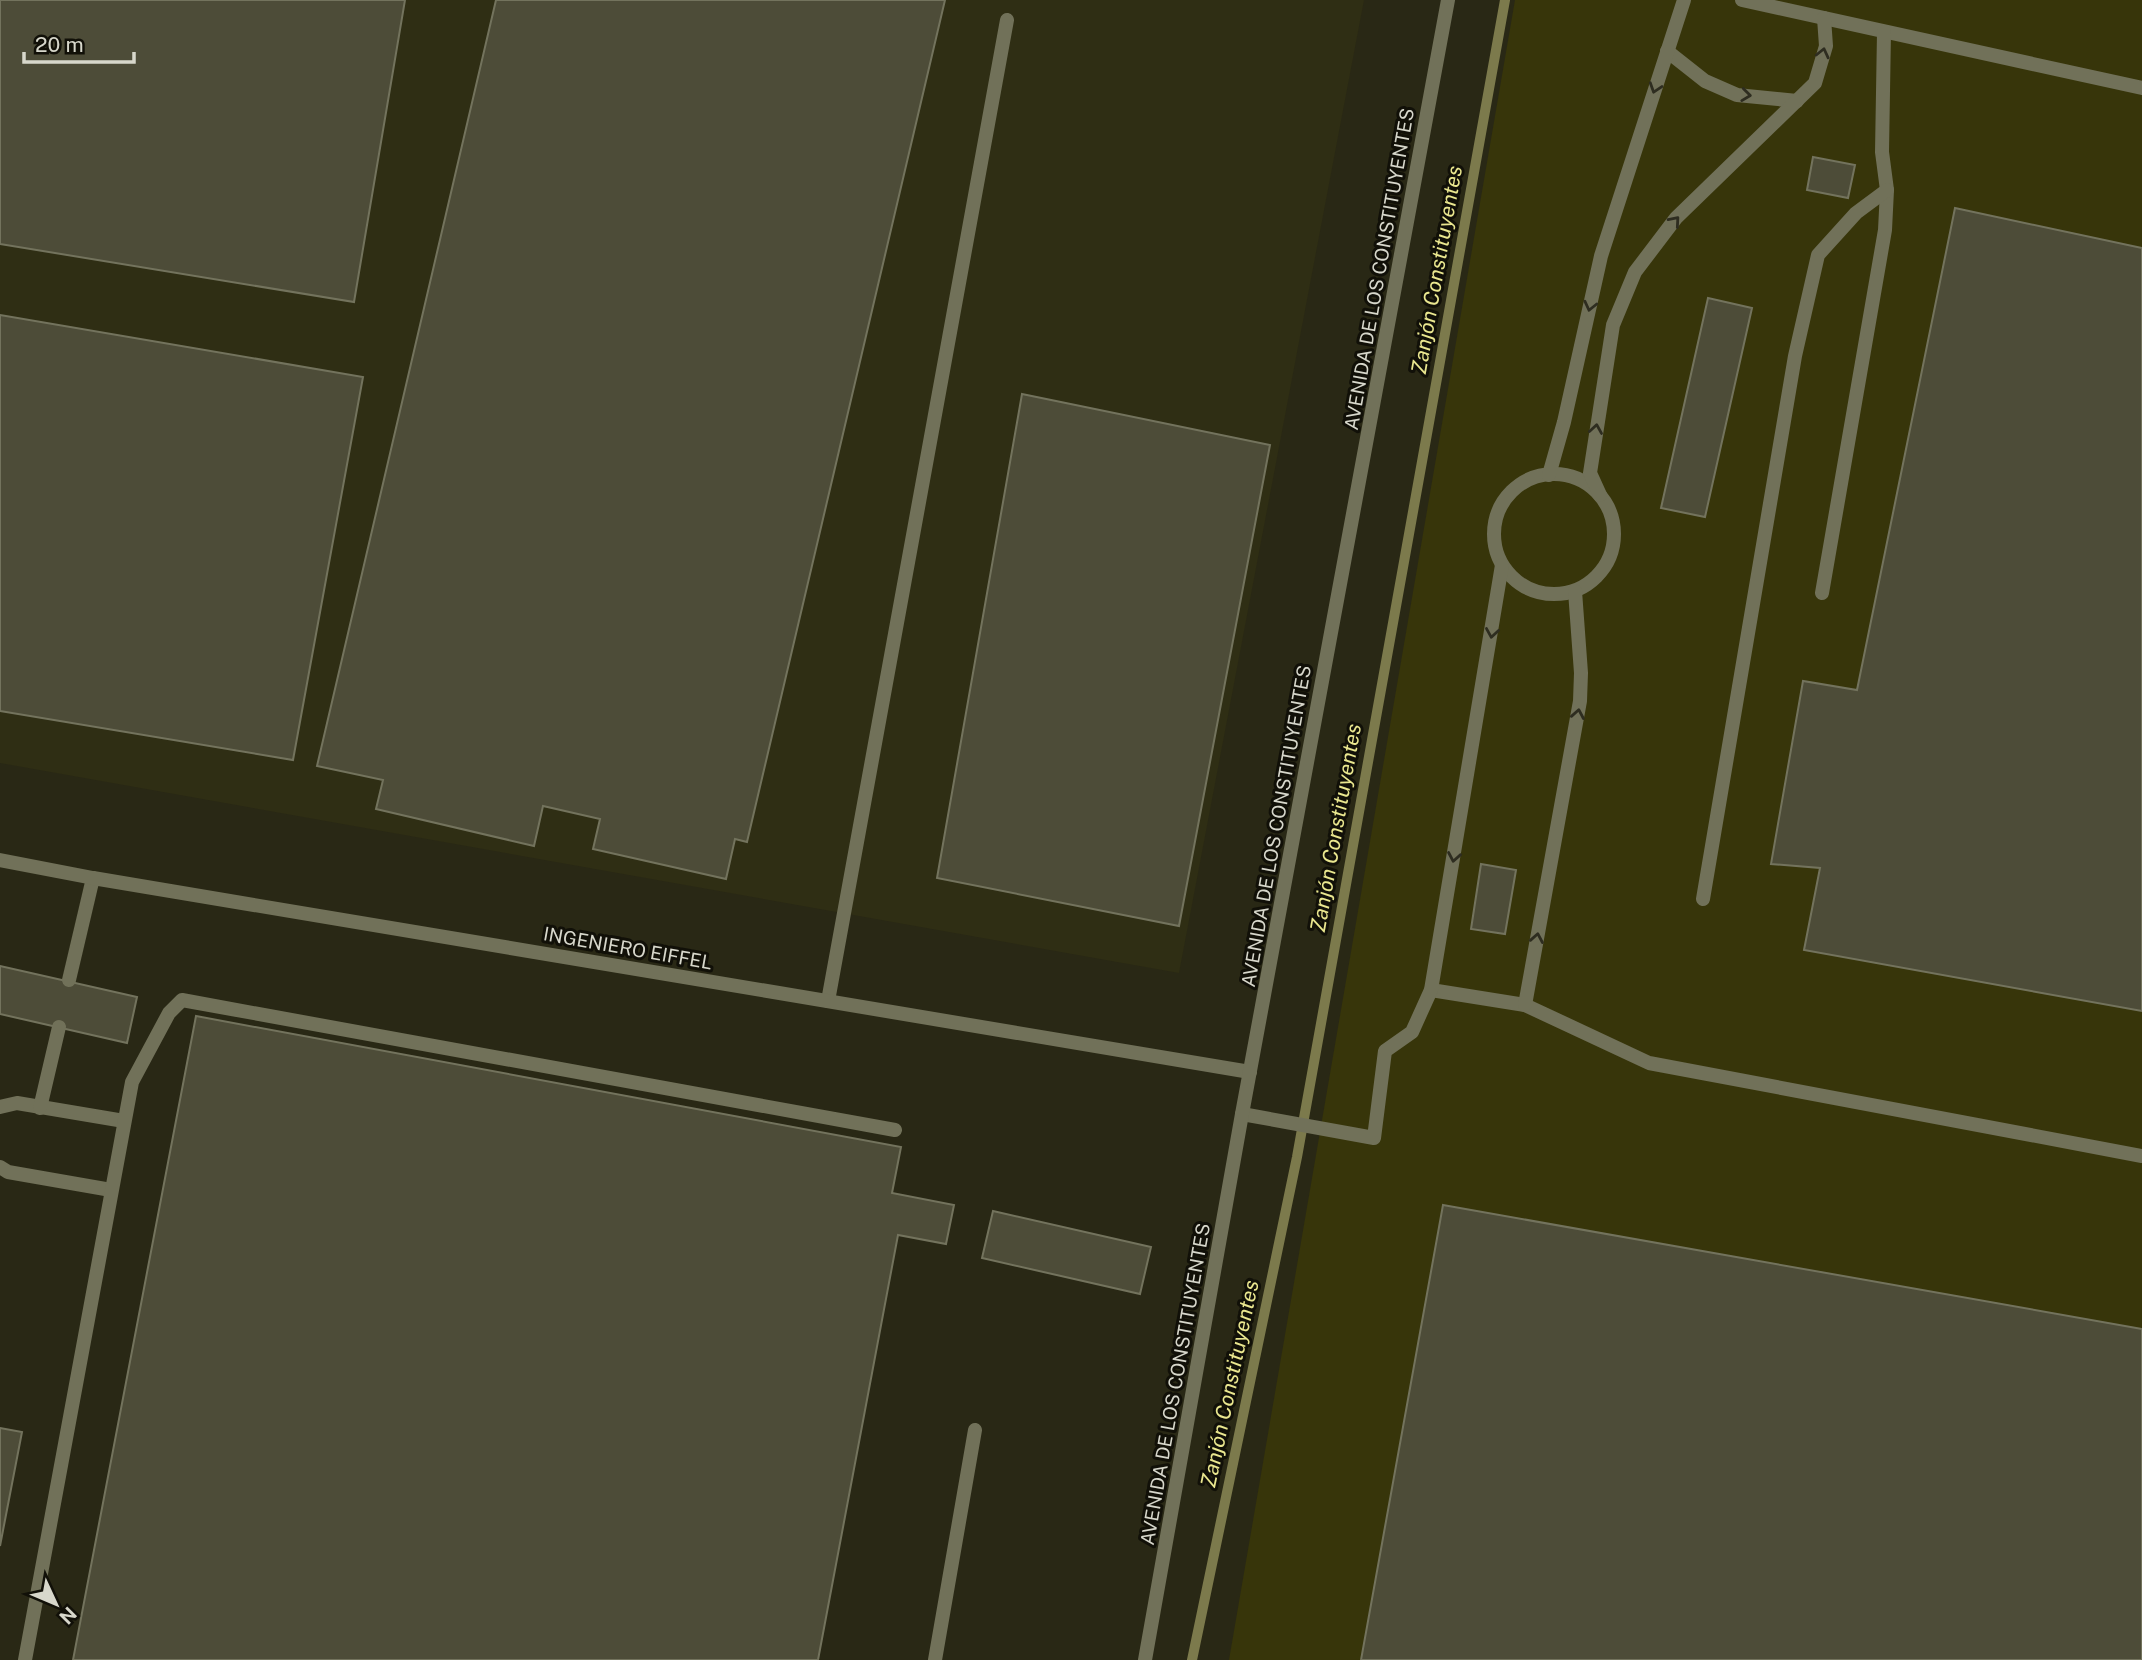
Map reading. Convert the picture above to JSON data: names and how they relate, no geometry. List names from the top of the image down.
{
  "streets": {
    "street": ["AVENIDA DE LOS CONSTITUYENTES", "INGENIERO EIFFEL"]
  },
  "crossings": [
    ["AVENIDA DE LOS CONSTITUYENTES", "INGENIERO EIFFEL"]
  ],
  "water": ["Zanjón Constituyentes"],
  "scale_bar": "20 m",
  "north": "bottom right"
}
